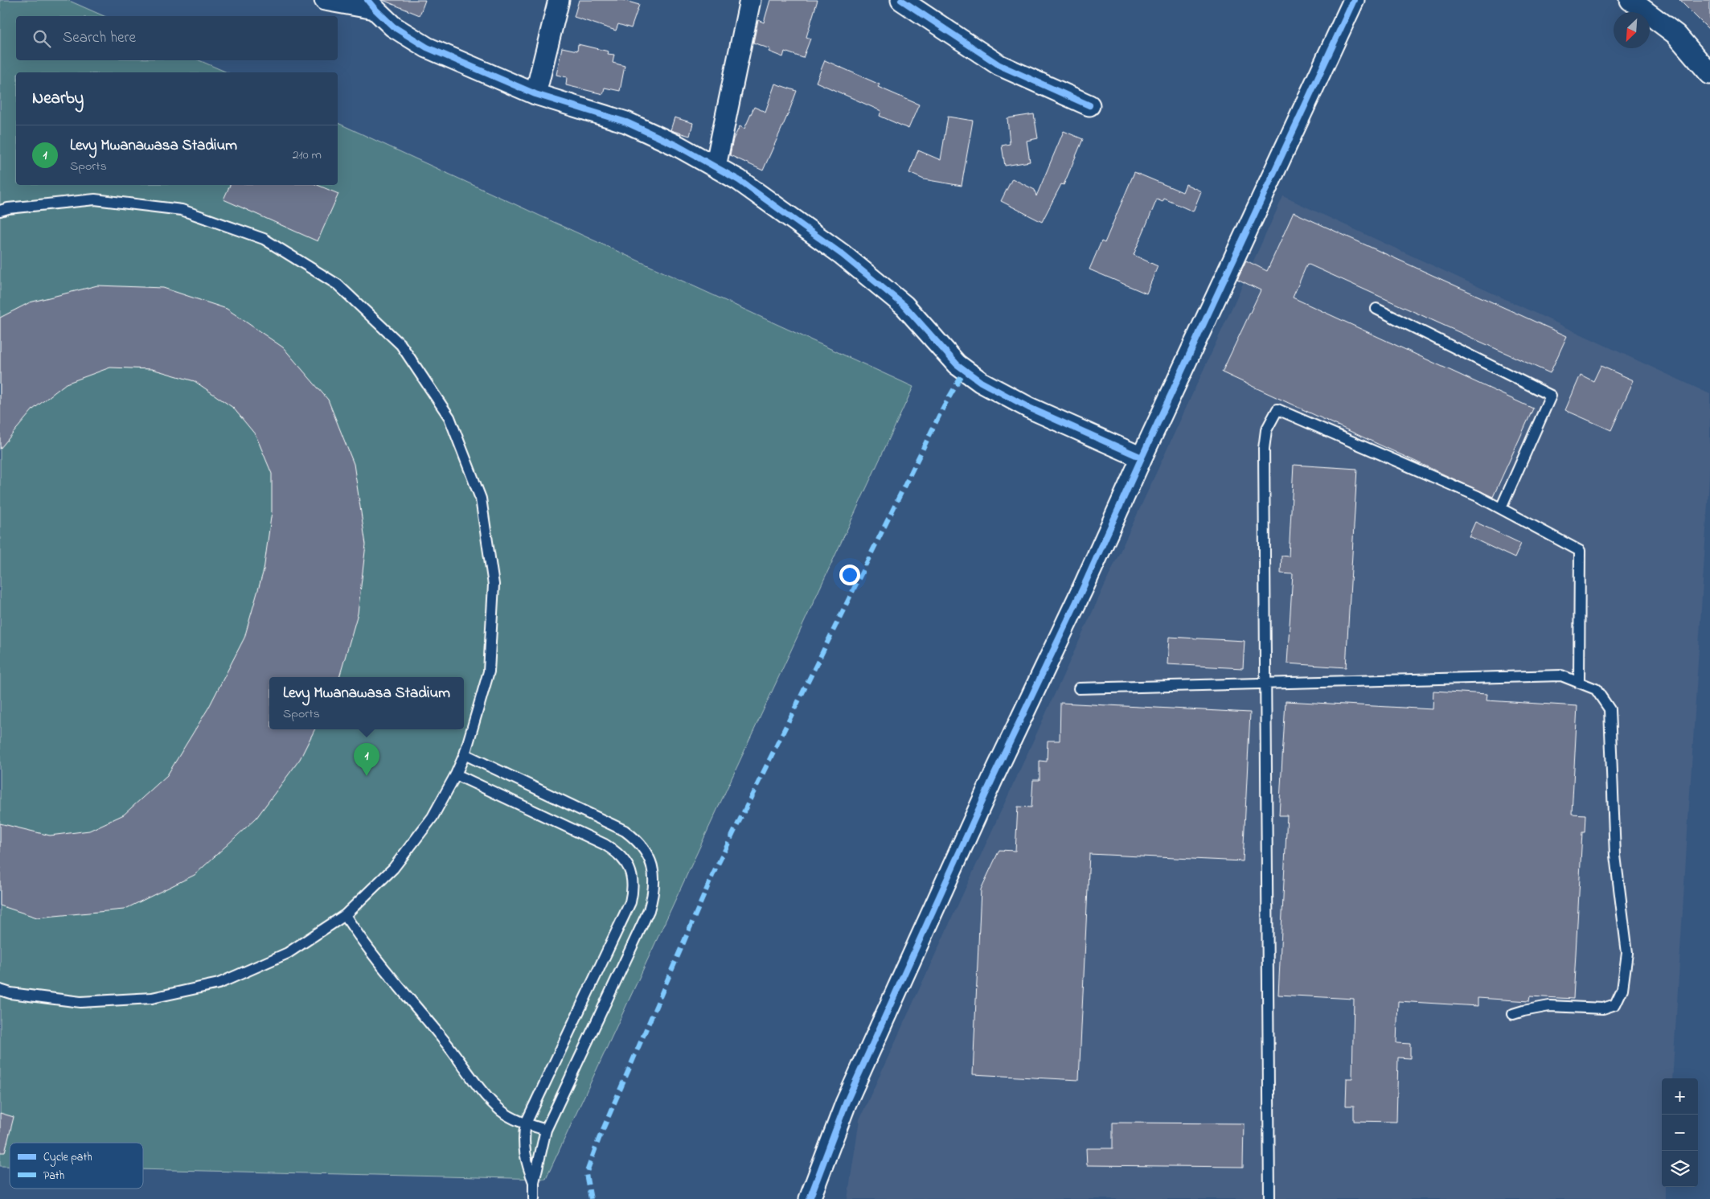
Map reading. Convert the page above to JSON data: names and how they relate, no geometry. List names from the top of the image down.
{
  "legend": ["Cycle path", "Path"],
  "north": "bottom left",
  "page": {
    "search": "Search here",
    "heading": "Nearby",
    "list": [
      {
        "mark": "1",
        "name": "Levy Mwanawasa Stadium",
        "note": "Sports",
        "value": "210 m"
      }
    ],
    "popup": ["Levy Mwanawasa Stadium", "Sports"],
    "pins": "1",
    "map_buttons": ["+", "−"]
  }
}
